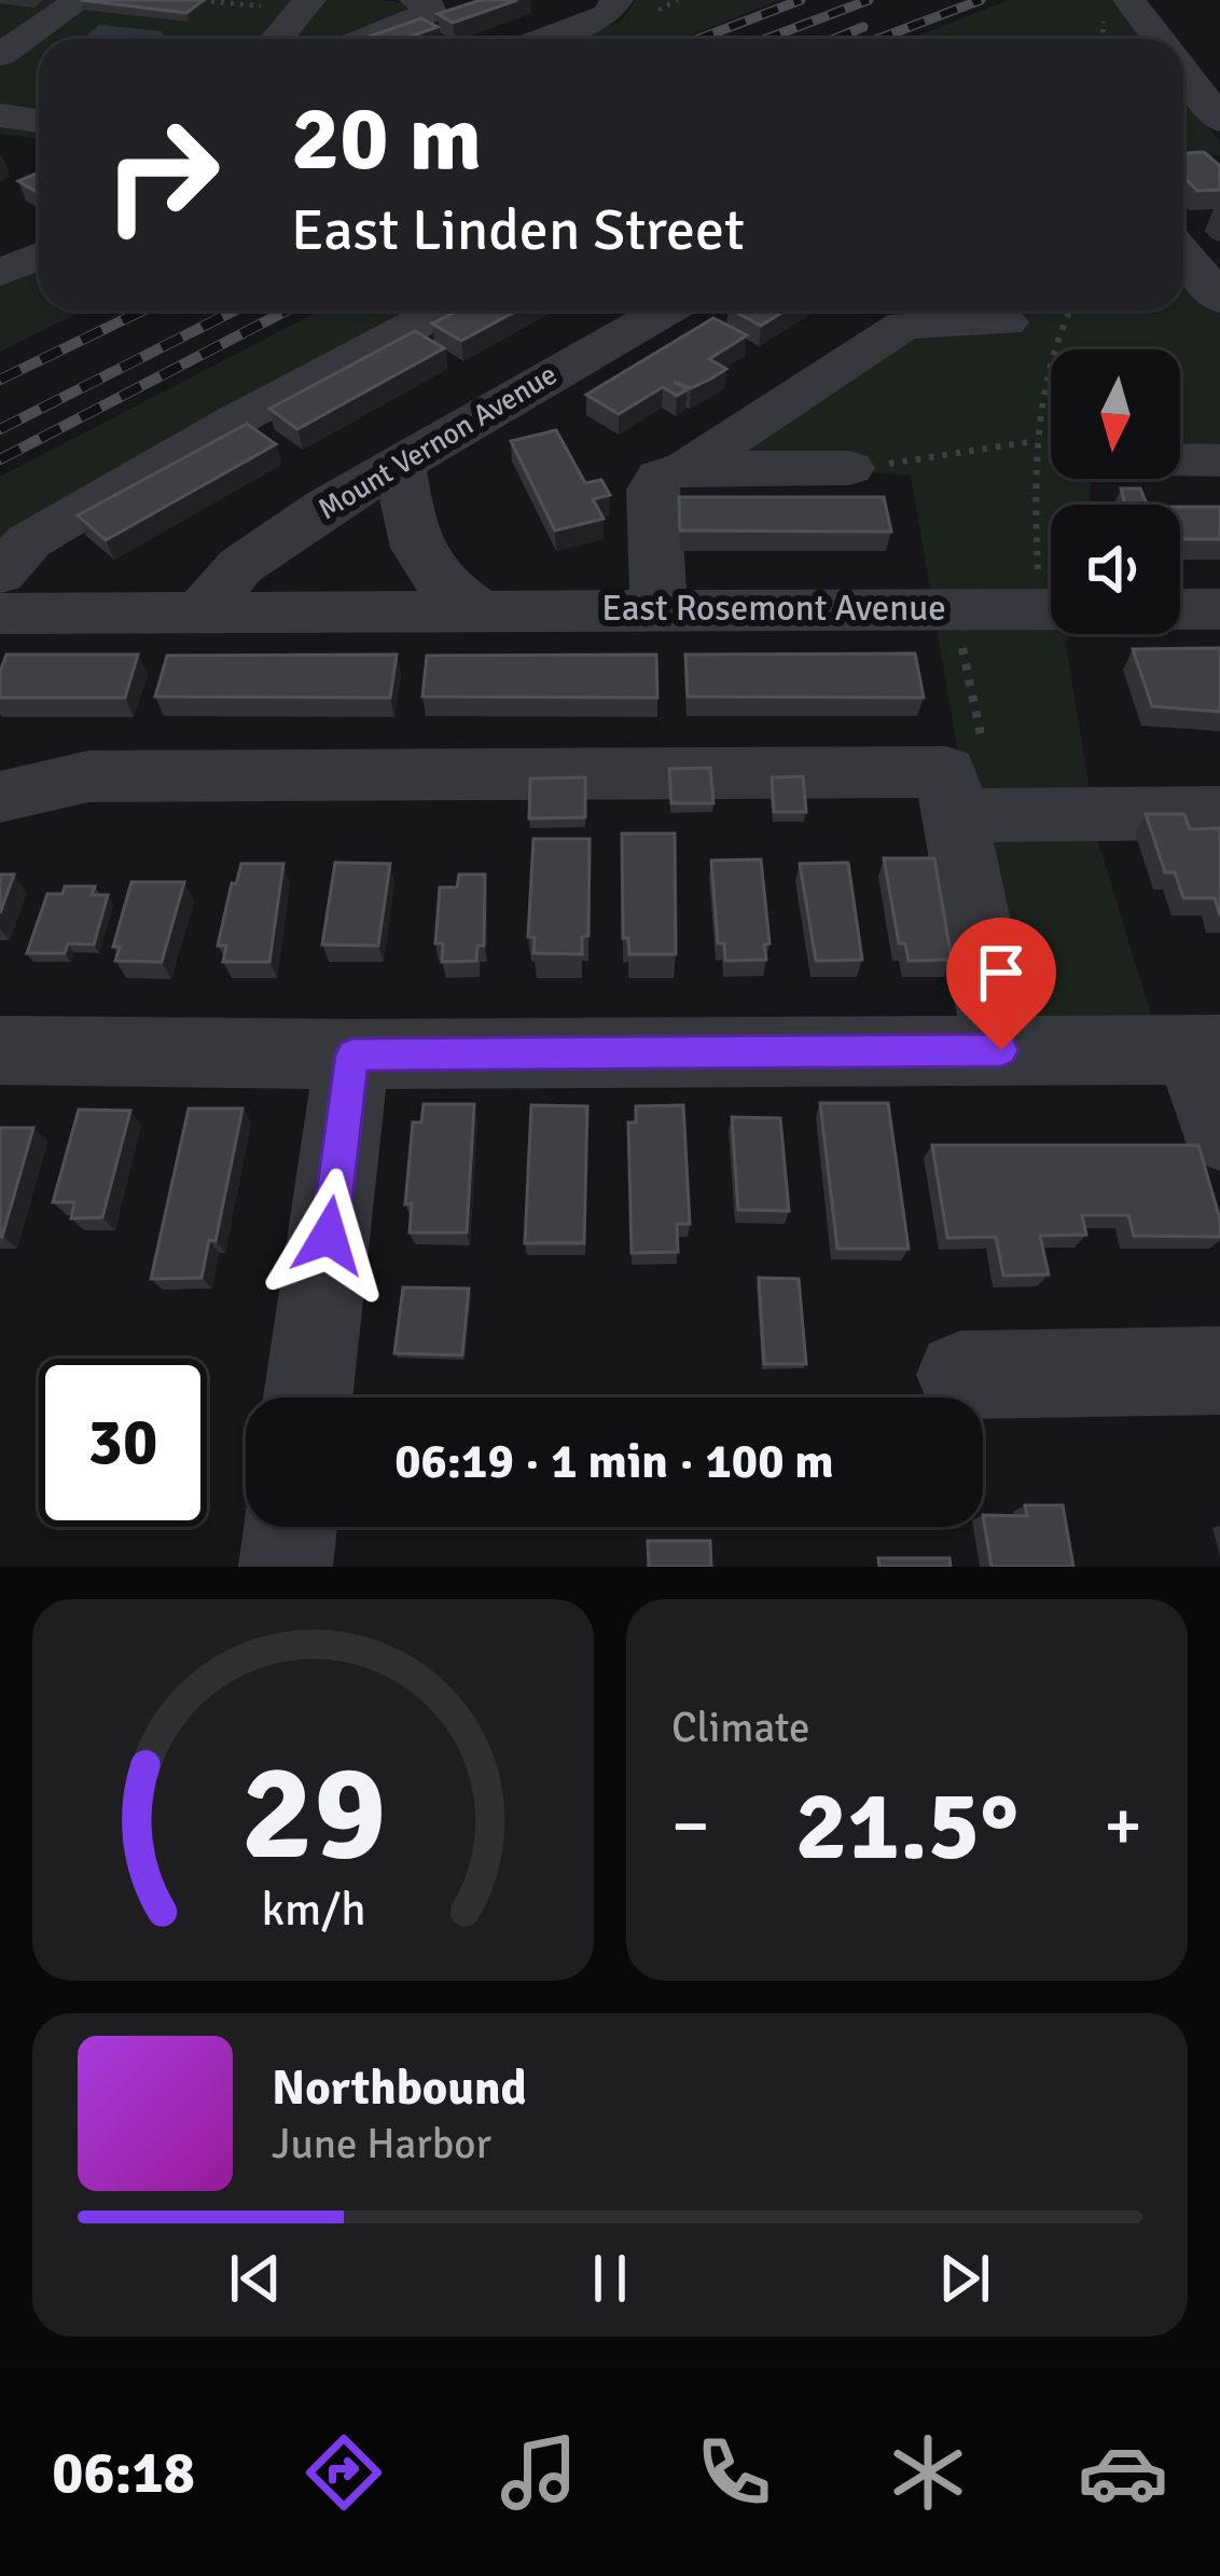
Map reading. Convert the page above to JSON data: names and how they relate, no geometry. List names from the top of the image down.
{
  "streets": {
    "street": ["Mount Vernon Avenue", "East Rosemont Avenue"]
  },
  "crossings": [
    ["Mount Vernon Avenue", "East Rosemont Avenue"]
  ],
  "north": "bottom",
  "page": {
    "turn": ["20 m", "East Linden Street"],
    "limit": "30",
    "trip": "06:19 · 1 min · 100 m",
    "tile": "Climate",
    "heat": ["−", "21.5°", "+"],
    "song": ["Northbound", "June Harbor"],
    "tabs": "06:18",
    "gauge": ["29", "km/h"]
  }
}
